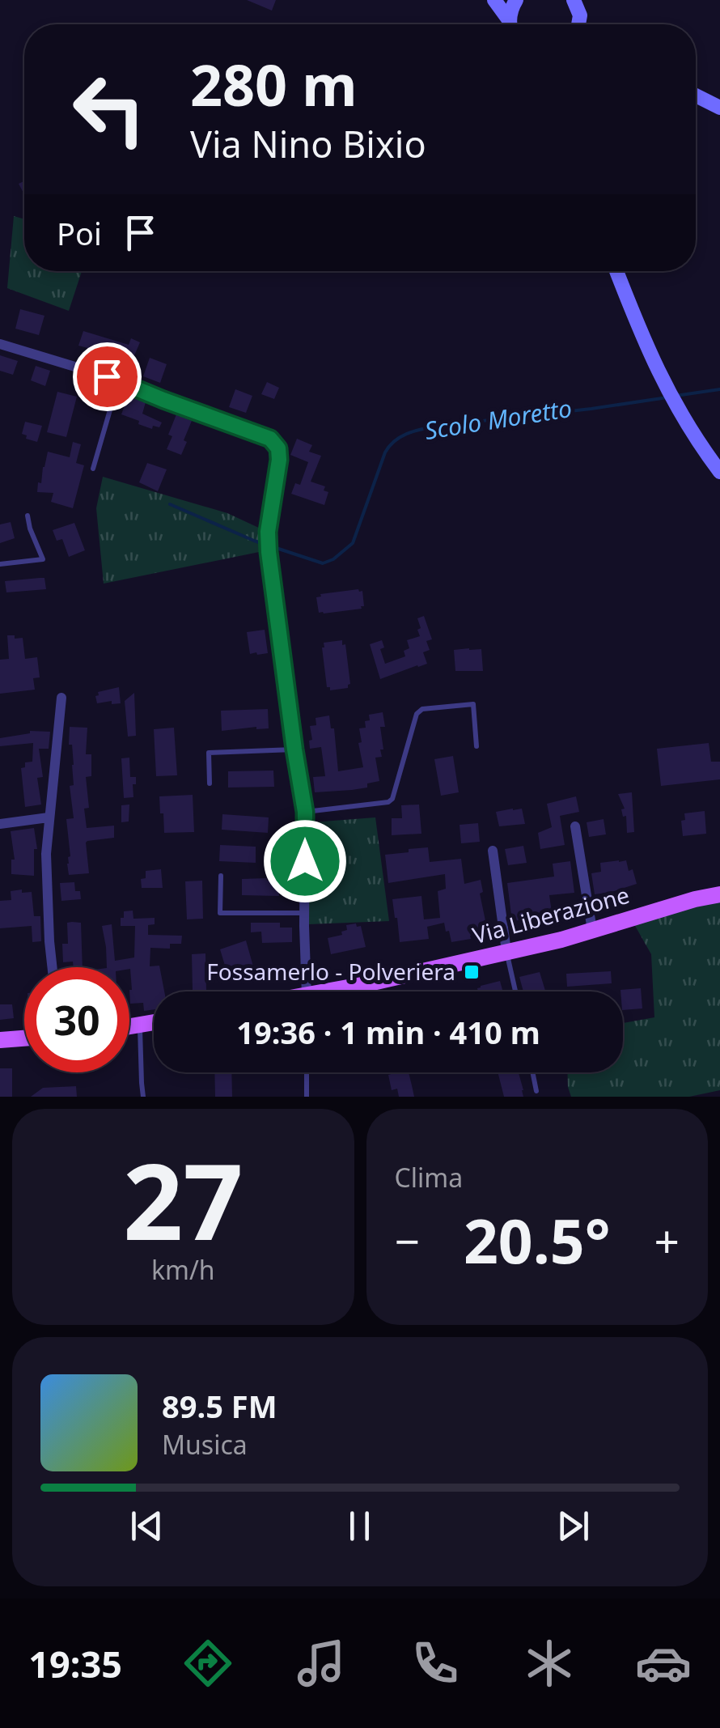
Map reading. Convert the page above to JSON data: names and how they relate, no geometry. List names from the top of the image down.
{
  "streets": {
    "main road": ["Via Liberazione"]
  },
  "water": ["Scolo Moretto"],
  "places": {
    "transit": ["Fossamerlo - Polveriera"]
  },
  "page": {
    "turn": ["280 m", "Via Nino Bixio"],
    "then": "Poi",
    "limit": "30",
    "trip": "19:36 · 1 min · 410 m",
    "tile": [
      ["27", "km/h"],
      "Clima"
    ],
    "heat": ["−", "20.5°", "+"],
    "song": ["89.5 FM", "Musica"],
    "tabs": "19:35"
  }
}
